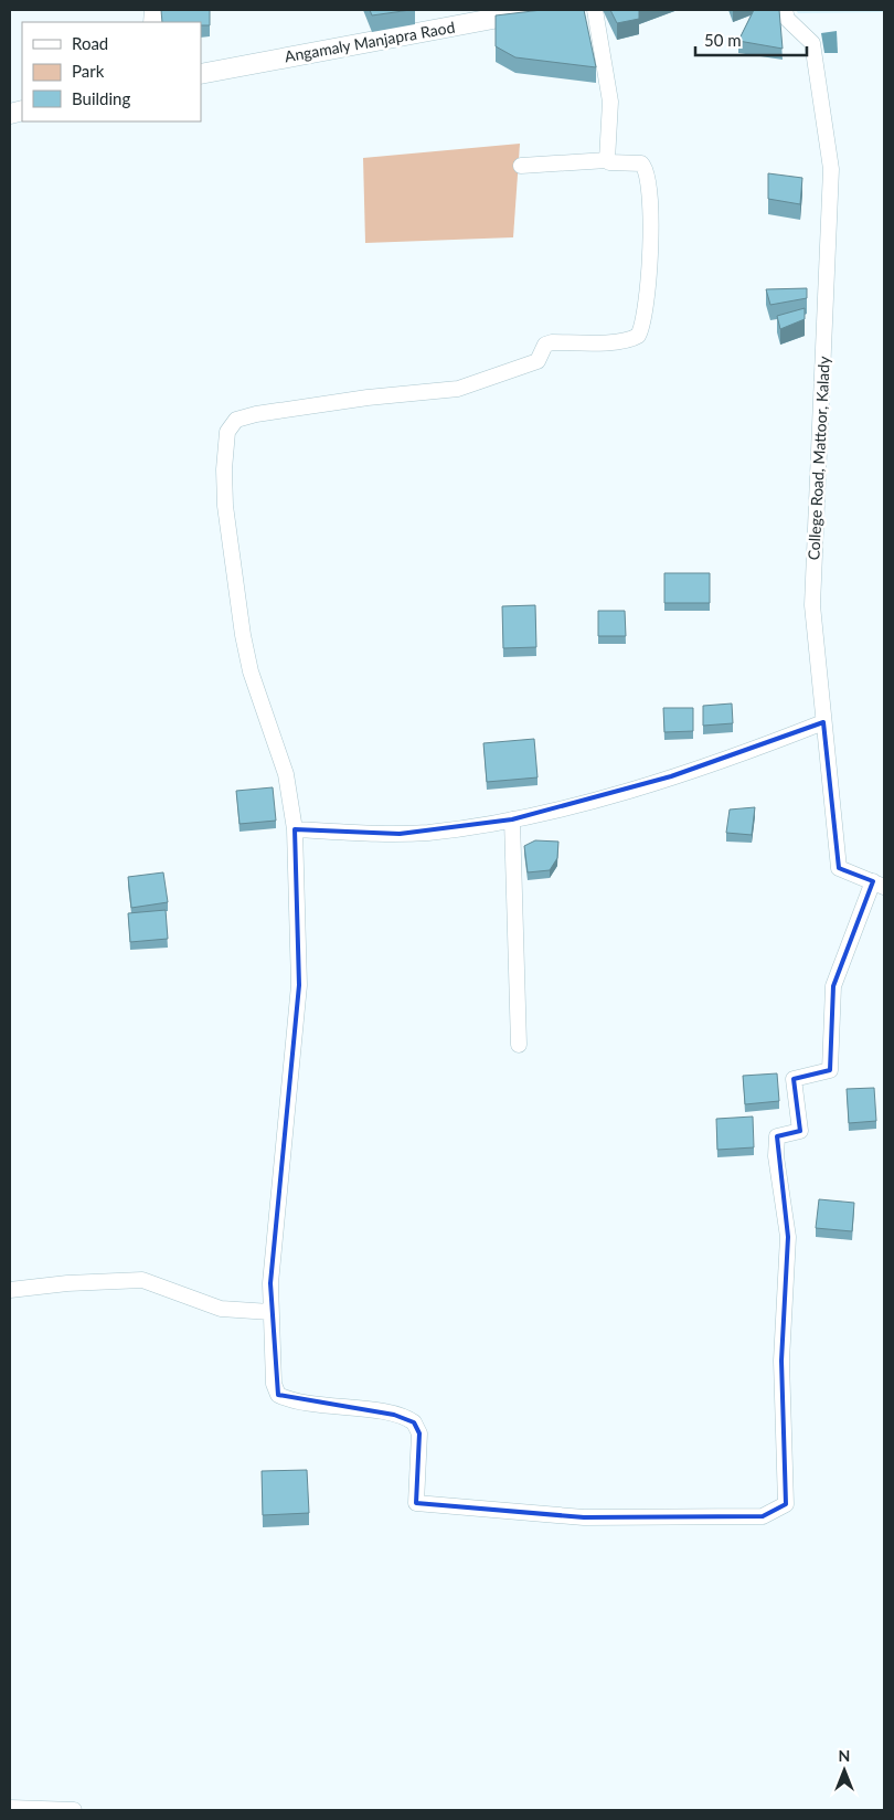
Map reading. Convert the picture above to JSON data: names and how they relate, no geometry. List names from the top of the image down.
{
  "streets": {
    "main road": ["Angamaly Manjapra Raod"],
    "street": ["College Road, Mattoor, Kalady"]
  },
  "legend": ["Road", "Park", "Building"],
  "scale_bar": "50 m",
  "north": "top"
}
